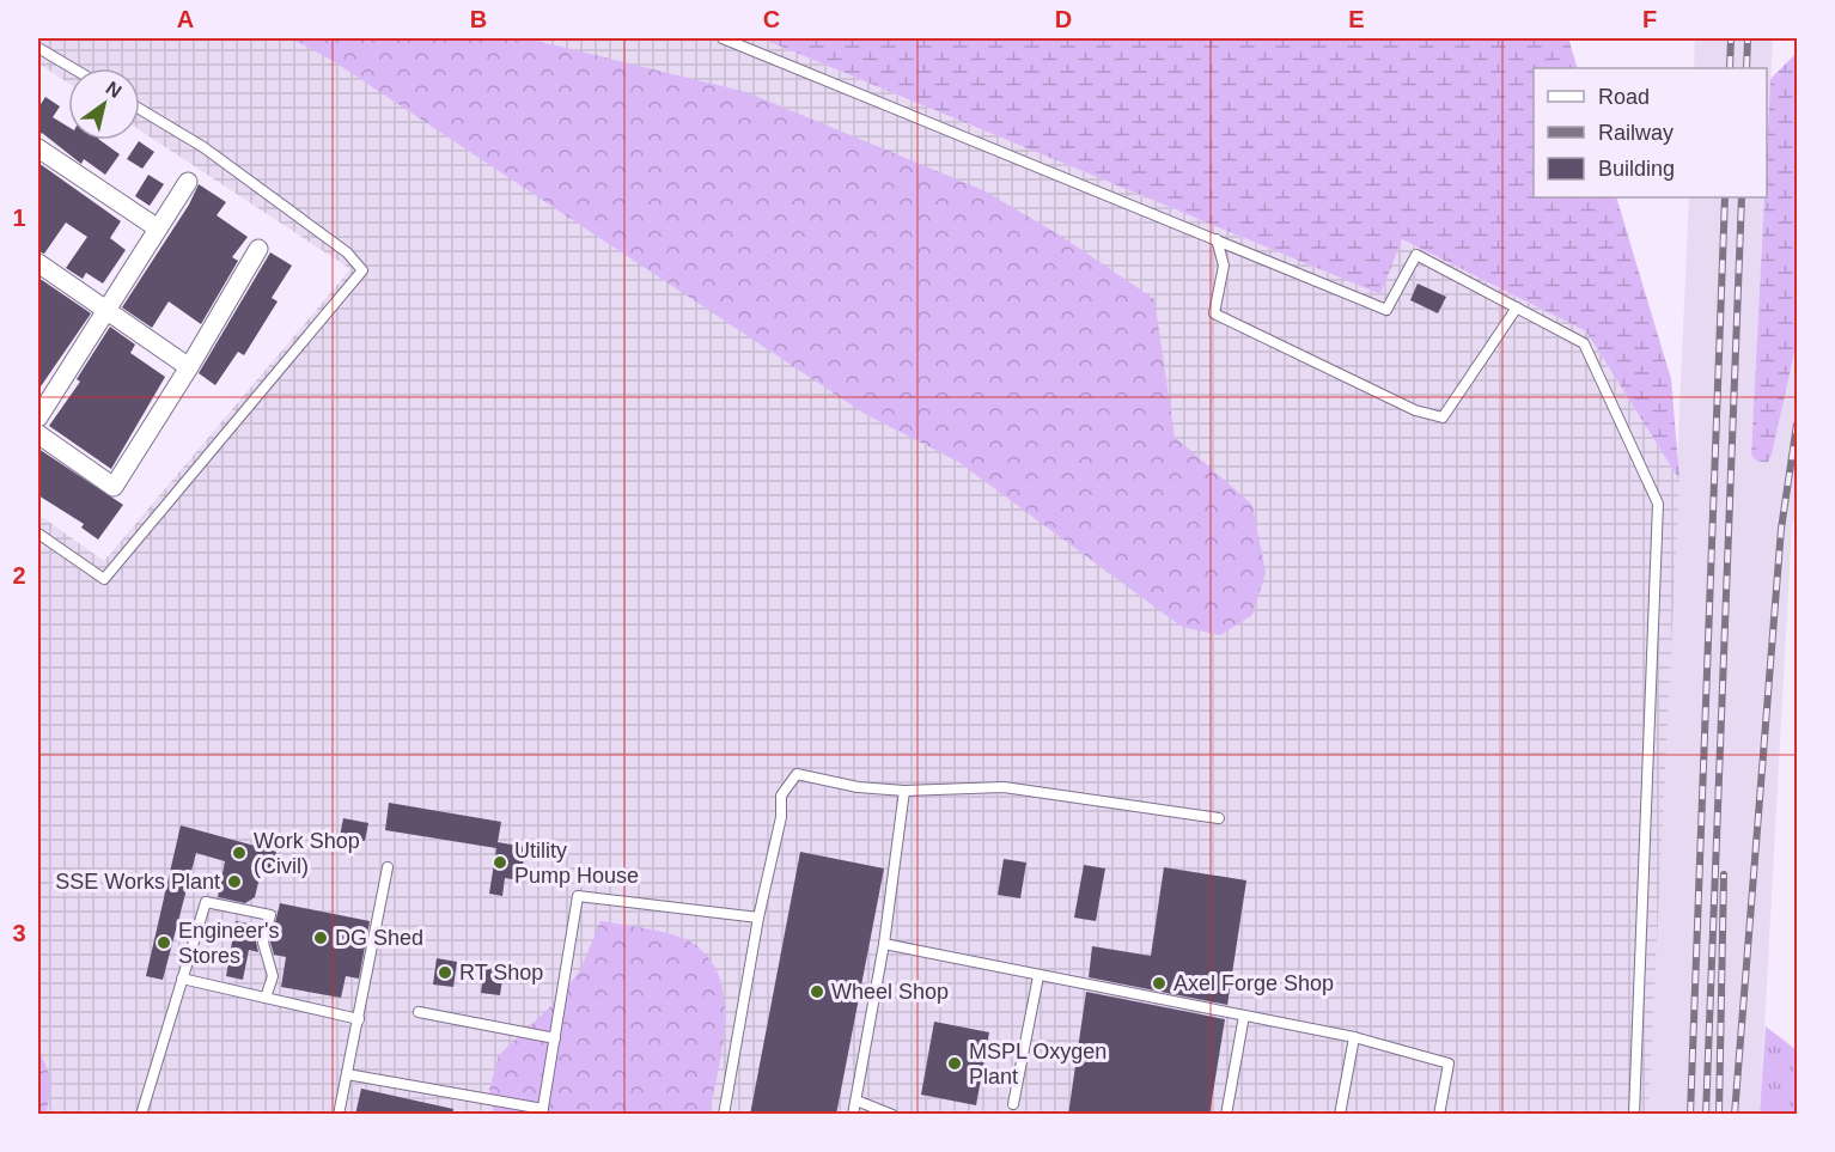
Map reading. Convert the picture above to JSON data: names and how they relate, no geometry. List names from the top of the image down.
{
  "places": [
    "Work Shop (Civil)",
    "Utility Pump House",
    "SSE Works Plant",
    "DG Shed",
    "Engineer's Stores",
    "RT Shop",
    "Axel Forge Shop",
    "Wheel Shop",
    "MSPL Oxygen Plant"
  ],
  "legend": ["Road", "Railway", "Building"],
  "north": "top right",
  "grid": {
    "columns": [
      "A",
      "B",
      "C",
      "D",
      "E",
      "F"
    ],
    "rows": ["1", "2", "3"]
  }
}
